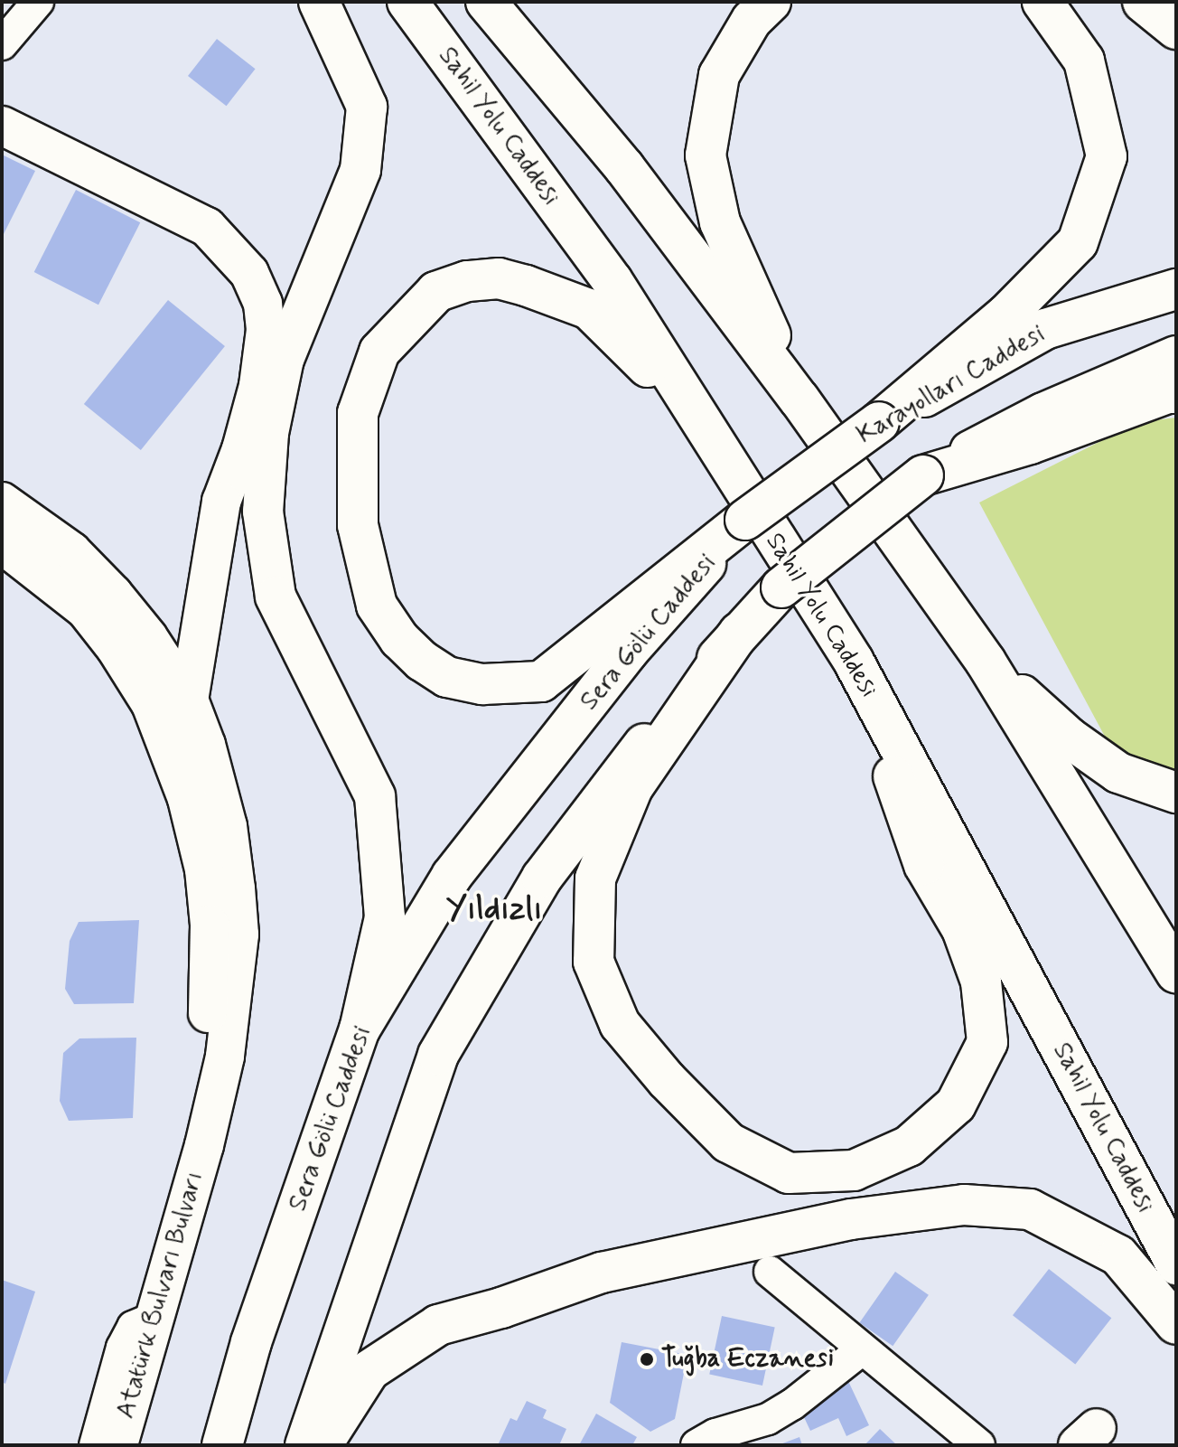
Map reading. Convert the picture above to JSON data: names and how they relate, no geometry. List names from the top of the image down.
{
  "streets": {
    "main road": ["Sahil Yolu Caddesi", "Karayolları Caddesi", "Sera Gölü Caddesi"],
    "street": ["Atatürk Bulvarı Bulvarı"]
  },
  "crossings": [
    ["Karayolları Caddesi", "Sera Gölü Caddesi"]
  ],
  "districts": ["Yıldızlı"],
  "places": ["Tuğba Eczanesi"]
}
